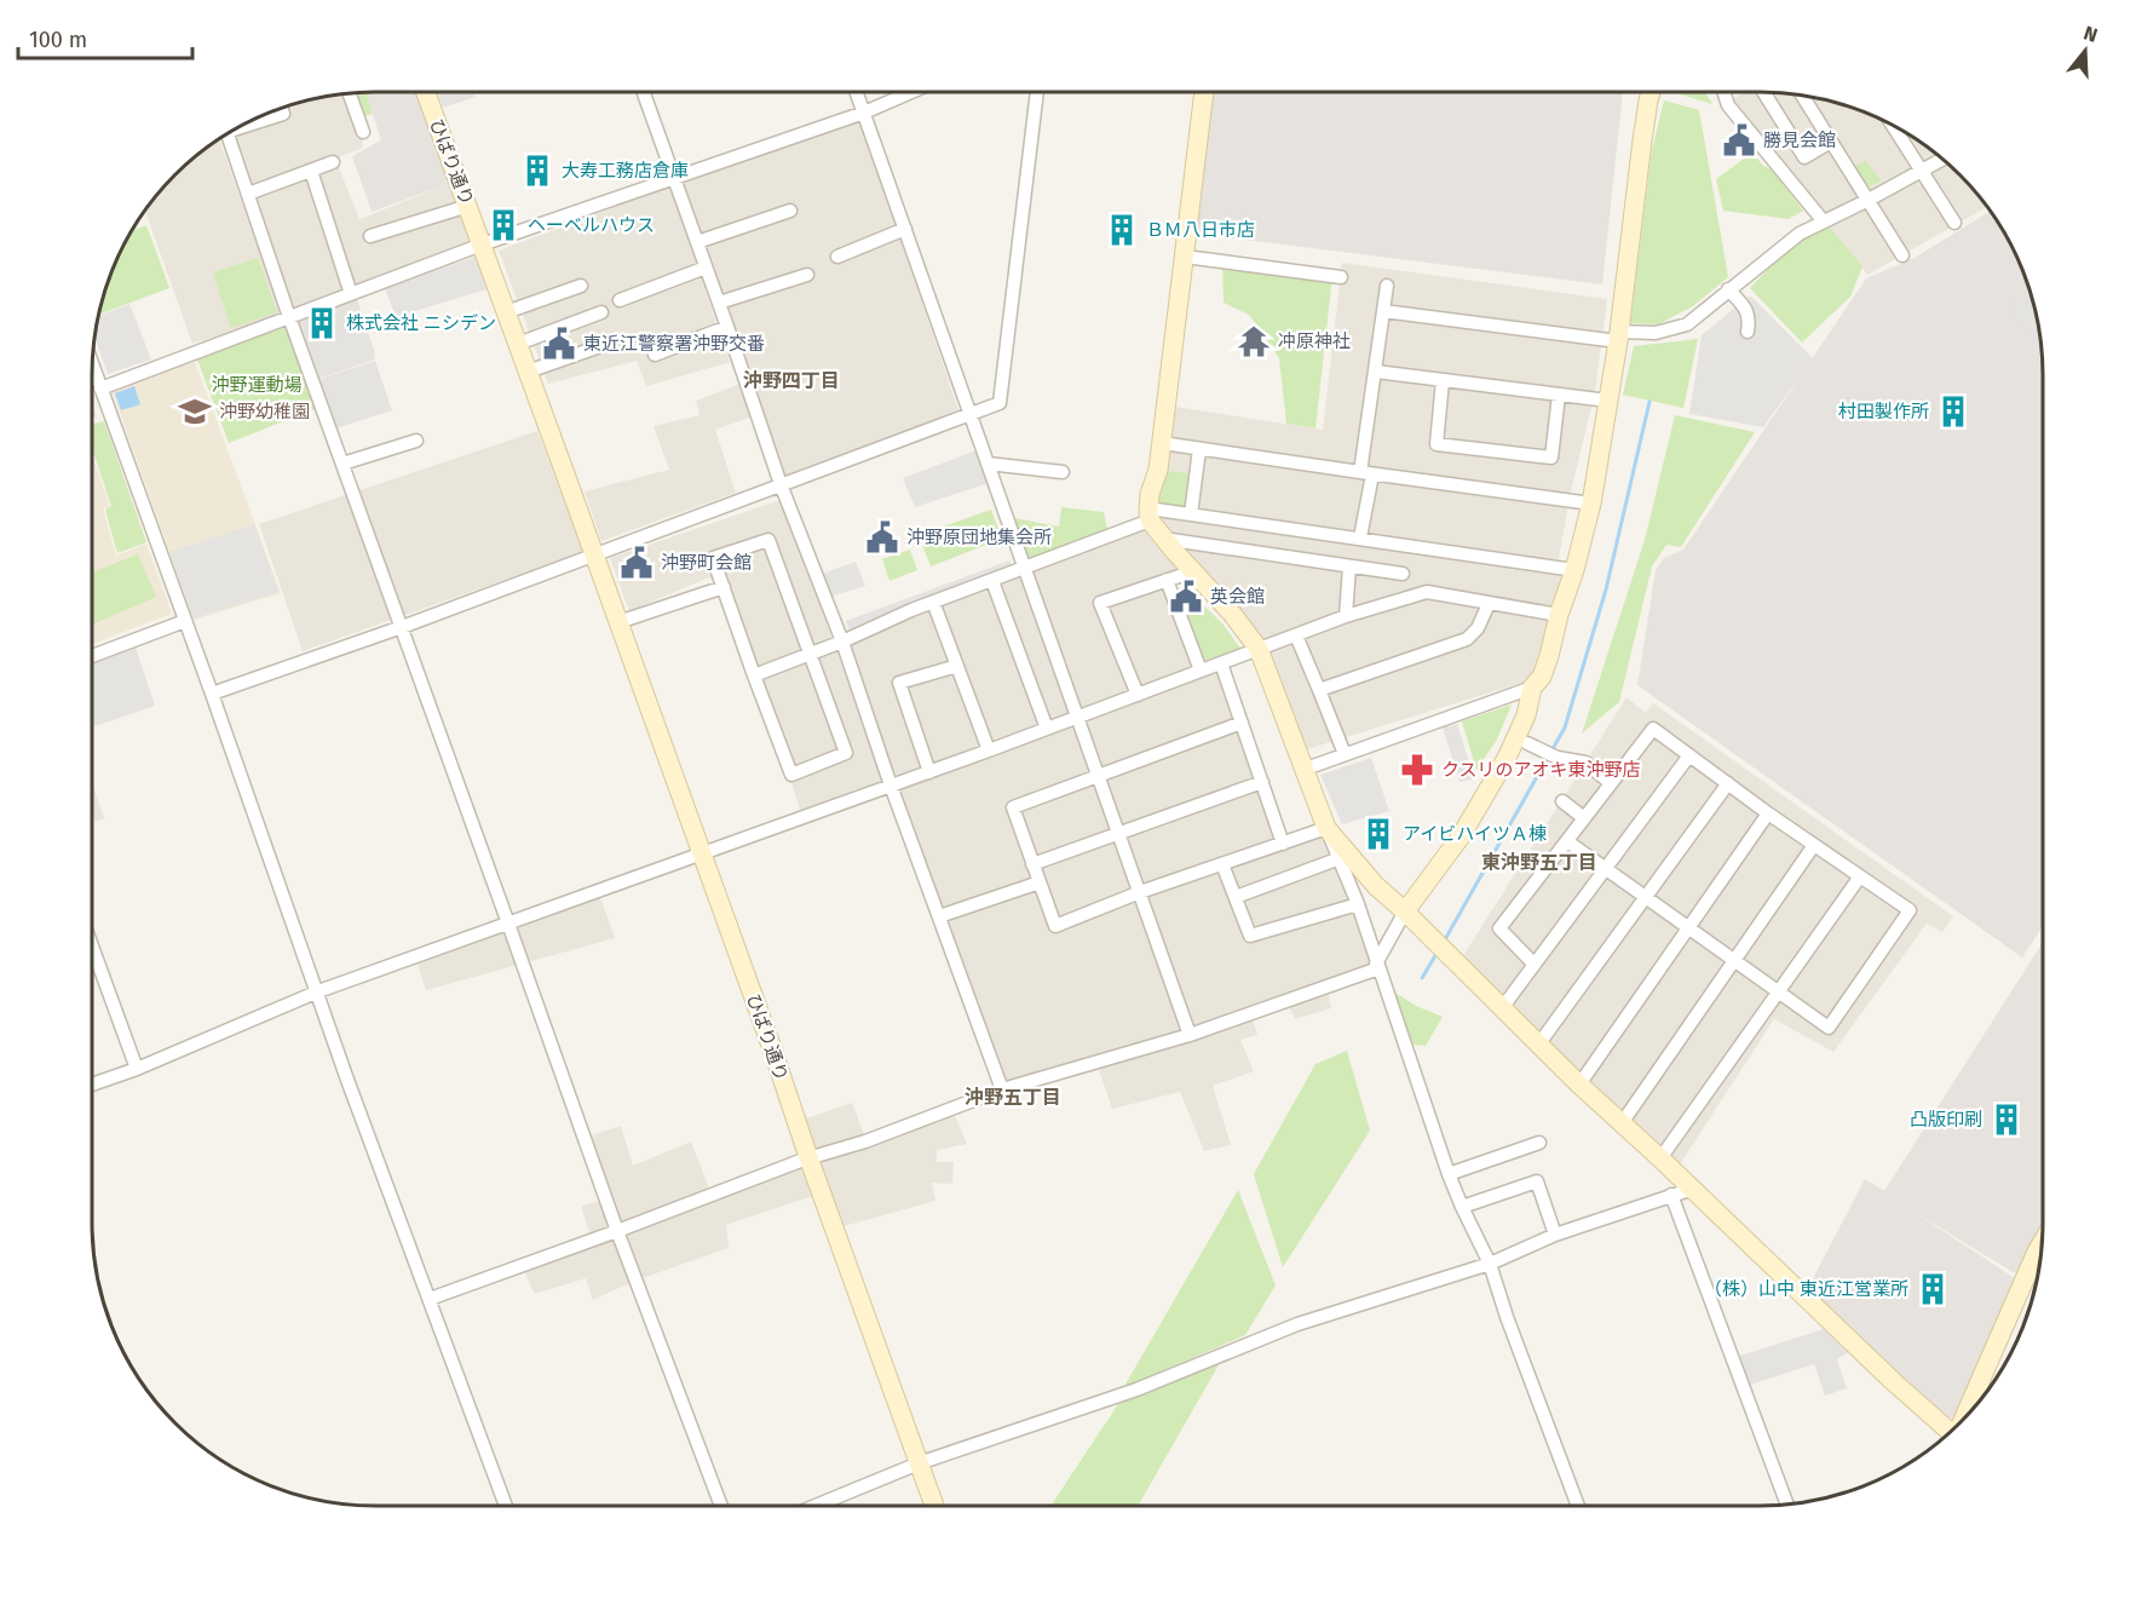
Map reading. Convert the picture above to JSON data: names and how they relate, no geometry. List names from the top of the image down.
{
  "streets": {
    "street": ["ひばり通り"]
  },
  "districts": ["沖野四丁目", "東沖野五丁目", "沖野五丁目"],
  "parks": ["沖野運動場"],
  "places": {
    "public building": [
      "勝見会館",
      "東近江警察署沖野交番",
      "沖野原団地集会所",
      "沖野町会館",
      "英会館"
    ],
    "building": [
      "大寿工務店倉庫",
      "ヘーベルハウス",
      "ＢＭ八日市店",
      "株式会社 ニシデン",
      "村田製作所",
      "アイビハイツＡ棟",
      "凸版印刷",
      "（株）山中 東近江営業所"
    ],
    "temple": ["冲原神社"],
    "school or university": ["沖野幼稚園"],
    "pharmacy": ["クスリのアオキ東沖野店"]
  },
  "scale_bar": "100 m",
  "north": "top"
}
